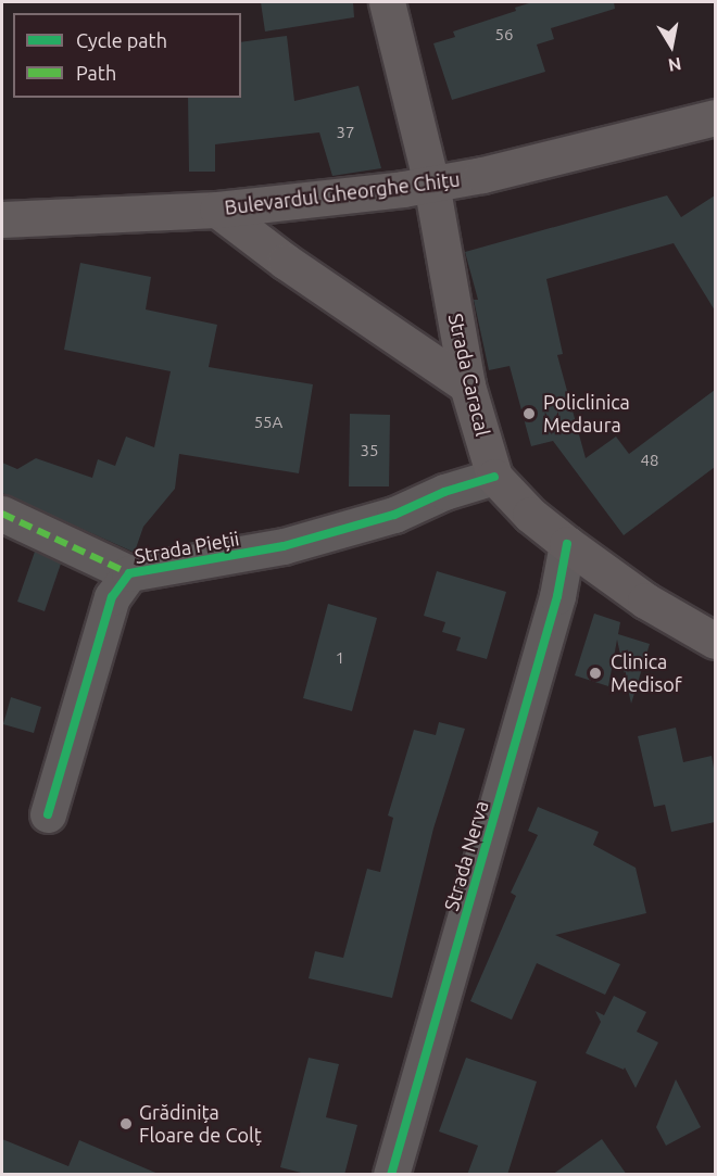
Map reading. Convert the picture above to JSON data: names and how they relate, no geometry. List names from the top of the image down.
{
  "streets": {
    "main road": ["Bulevardul Gheorghe Chițu", "Strada Caracal"],
    "street": ["Strada Pieții", "Strada Nerva"]
  },
  "crossings": [
    ["Bulevardul Gheorghe Chițu", "Strada Caracal"],
    ["Strada Caracal", "Strada Pieții"],
    ["Strada Caracal", "Strada Nerva"]
  ],
  "places": ["Policlinica Medaura", "Clinica Medisof", "Grădinița Floare de Colț"],
  "house_numbers": [
    "56",
    "37",
    "55A",
    "35",
    "48",
    "1"
  ],
  "legend": ["Cycle path", "Path"],
  "north": "bottom"
}
